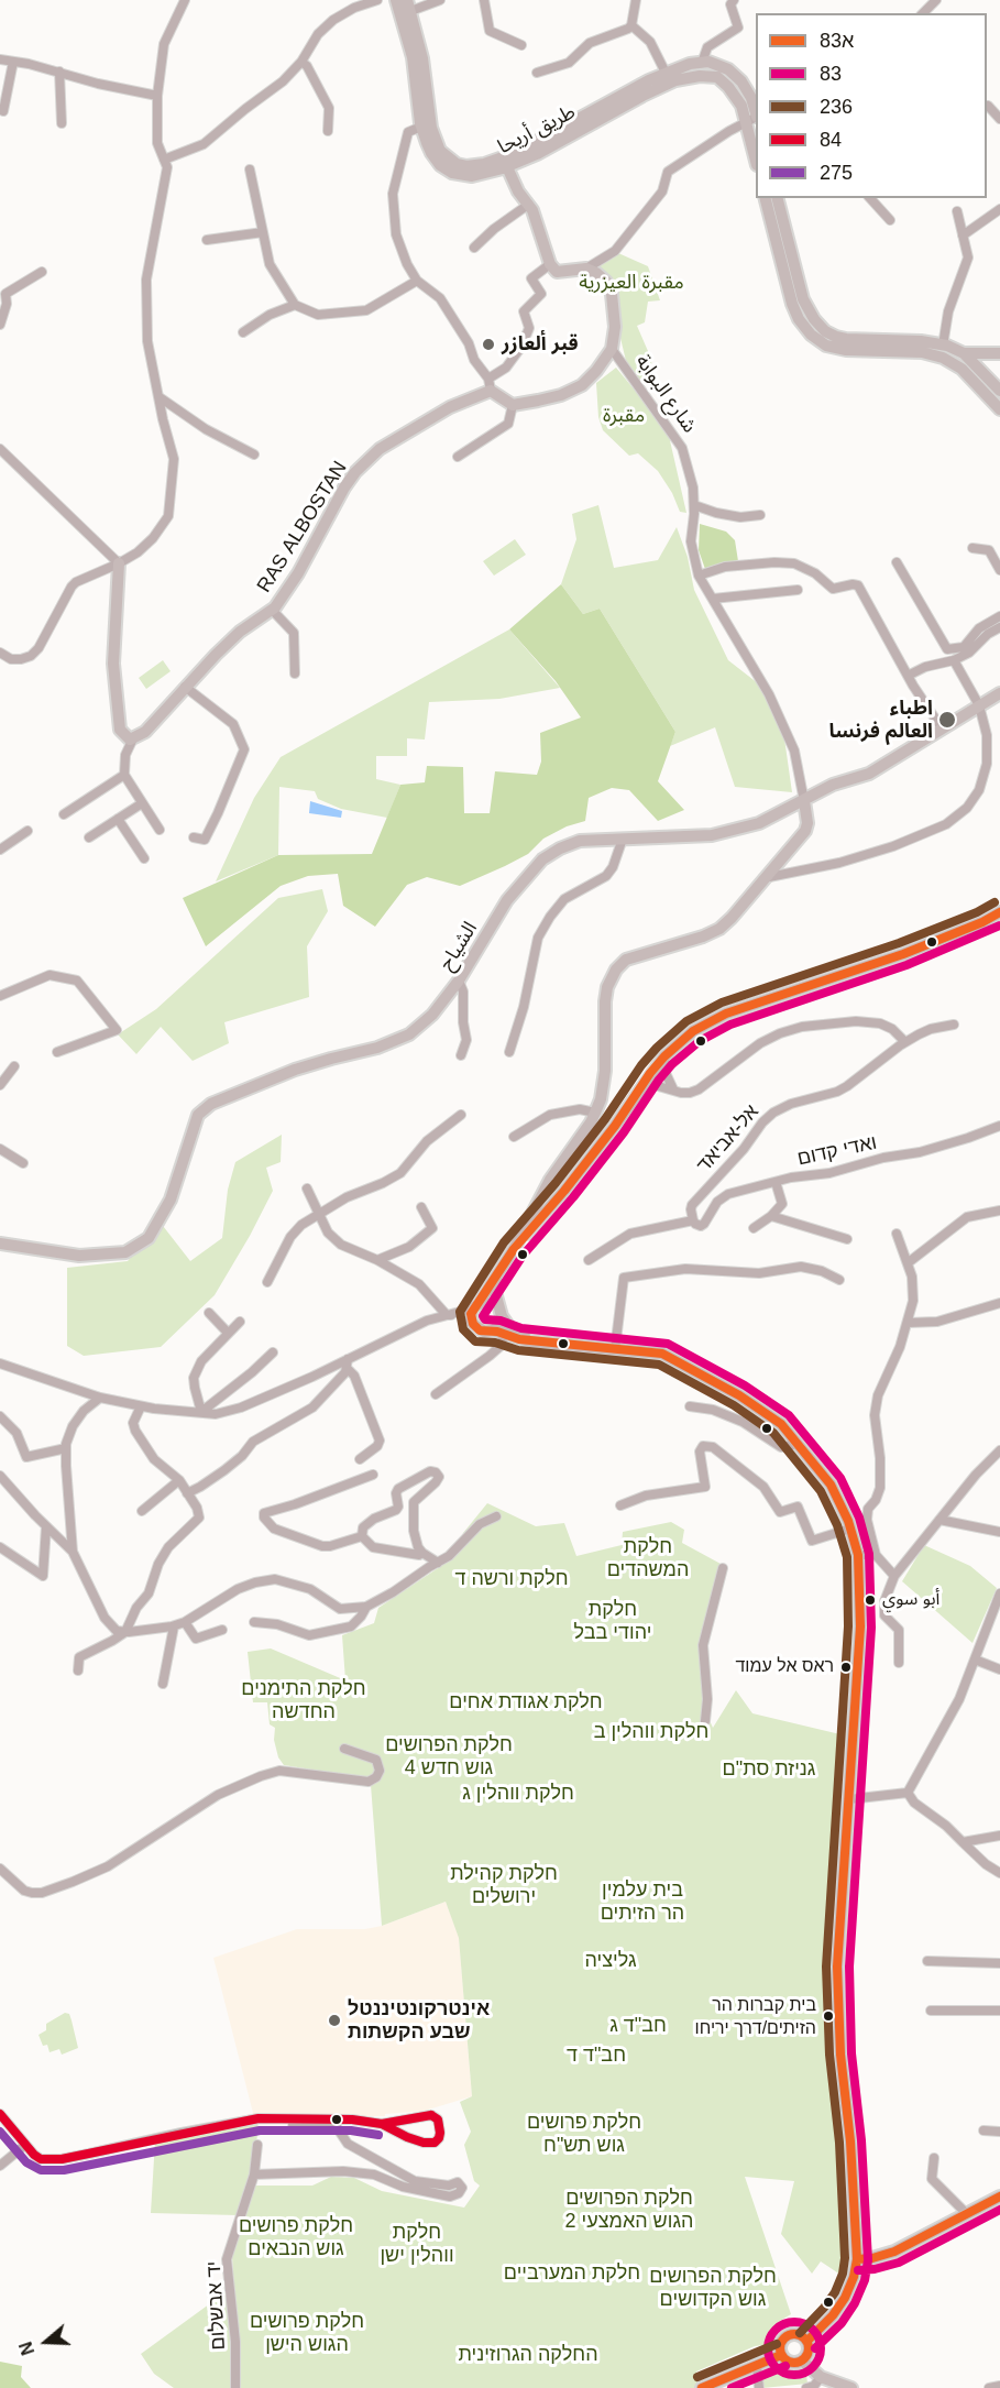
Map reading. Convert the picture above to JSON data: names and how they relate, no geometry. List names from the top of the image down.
{
  "streets": {
    "main road": [
      "طريق أريحا",
      "شارع البوابة",
      "RAS ALBOSTAN",
      "الشياح"
    ],
    "street": ["אל-אביאד", "ואדי קדום", "יד אבשלום"]
  },
  "crossings": [
    ["شارع البوابة", "الشياح"],
    ["אל-אביאד", "ואדי קדום"]
  ],
  "parks": [
    "مقبرة العيزرية",
    "مقبرة",
    "חלקת המשהדים",
    "חלקת ורשה ד",
    "חלקת יהודי בבל",
    "חלקת התימנים החדשה",
    "חלקת אגודת אחים",
    "חלקת ווהלין ב",
    "חלקת הפרושים גוש חדש 4",
    "גניזת סת\"ם",
    "חלקת ווהלין ג",
    "חלקת קהילת ירושלים",
    "בית עלמין הר הזיתים",
    "גליציה",
    "חב\"ד ג",
    "חב\"ד ד",
    "חלקת פרושים גוש תש\"ח",
    "חלקת הפרושים הגוש האמצעי 2",
    "חלקת פרושים גוש הנבאים",
    "חלקת ווהלין ישן",
    "חלקת המערביים",
    "חלקת הפרושים גוש הקדושים",
    "חלקת פרושים הגוש הישן",
    "החלקה הגרוזינית"
  ],
  "places": [
    "قبر ألعازر",
    "اطباء العالم فرنسا",
    "أبو سوي",
    "ראס אל עמוד",
    "בית קברות הר הזיתים/דרך יריחו",
    "אינטרקונטיננטל שבע הקשתות"
  ],
  "lines": [
    "transit line 236",
    "transit line 83א",
    "transit line 83",
    "transit line 84",
    "transit line 275"
  ],
  "legend": [
    "83א",
    "83",
    "236",
    "84",
    "275"
  ],
  "north": "left"
}
